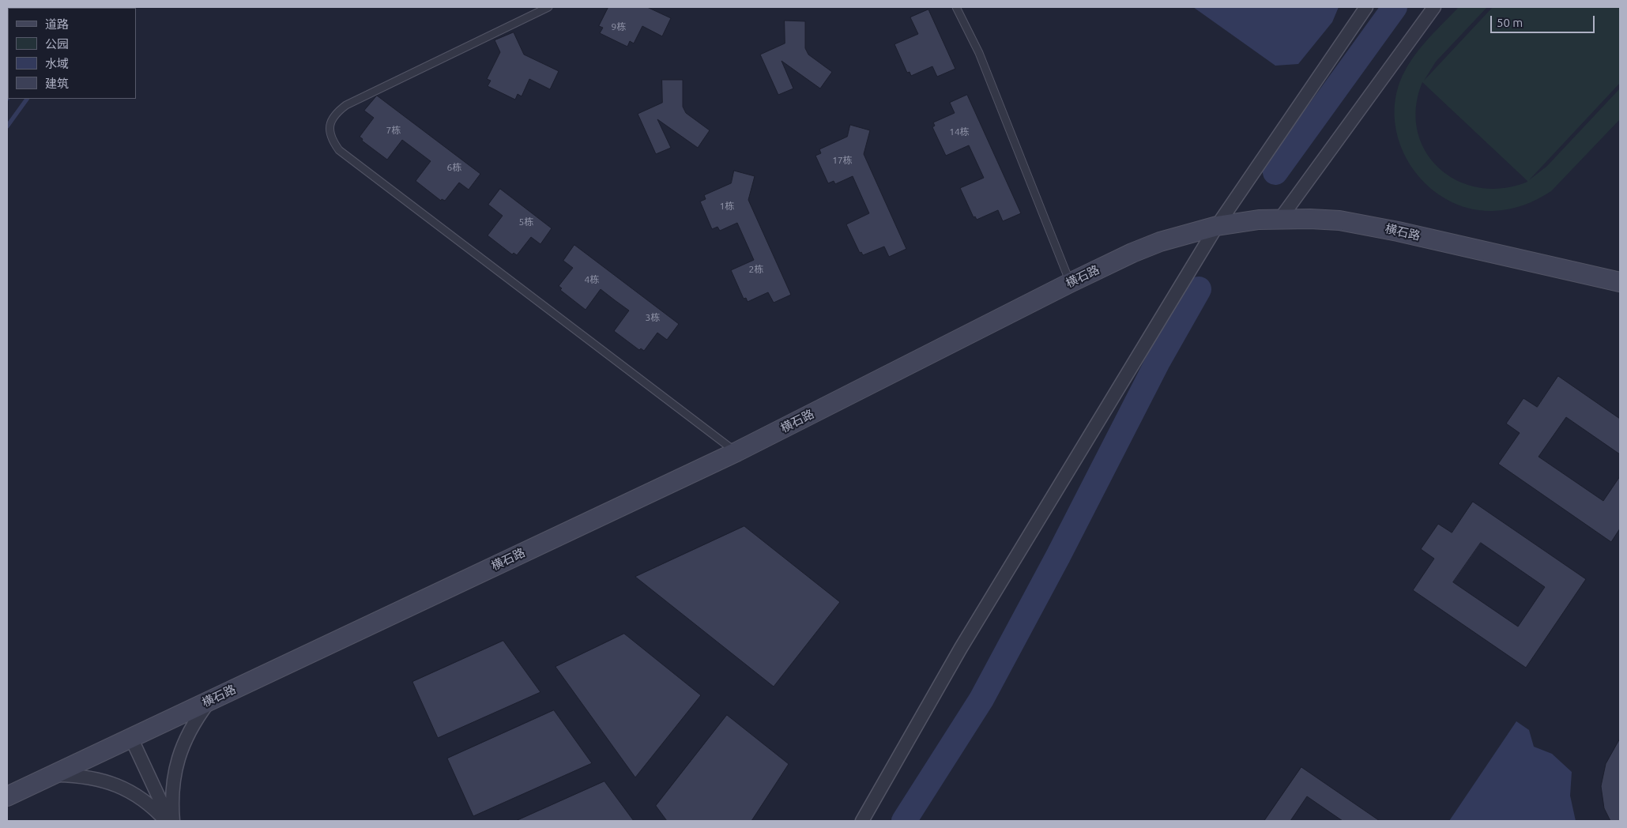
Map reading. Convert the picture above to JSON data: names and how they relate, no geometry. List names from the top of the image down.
{
  "streets": {
    "main road": ["横石路"]
  },
  "house_numbers": [
    "9栋",
    "7栋",
    "14栋",
    "17栋",
    "6栋",
    "1栋",
    "5栋",
    "2栋",
    "4栋",
    "3栋"
  ],
  "legend": [
    "道路",
    "公园",
    "水域",
    "建筑"
  ],
  "scale_bar": "50 m"
}
